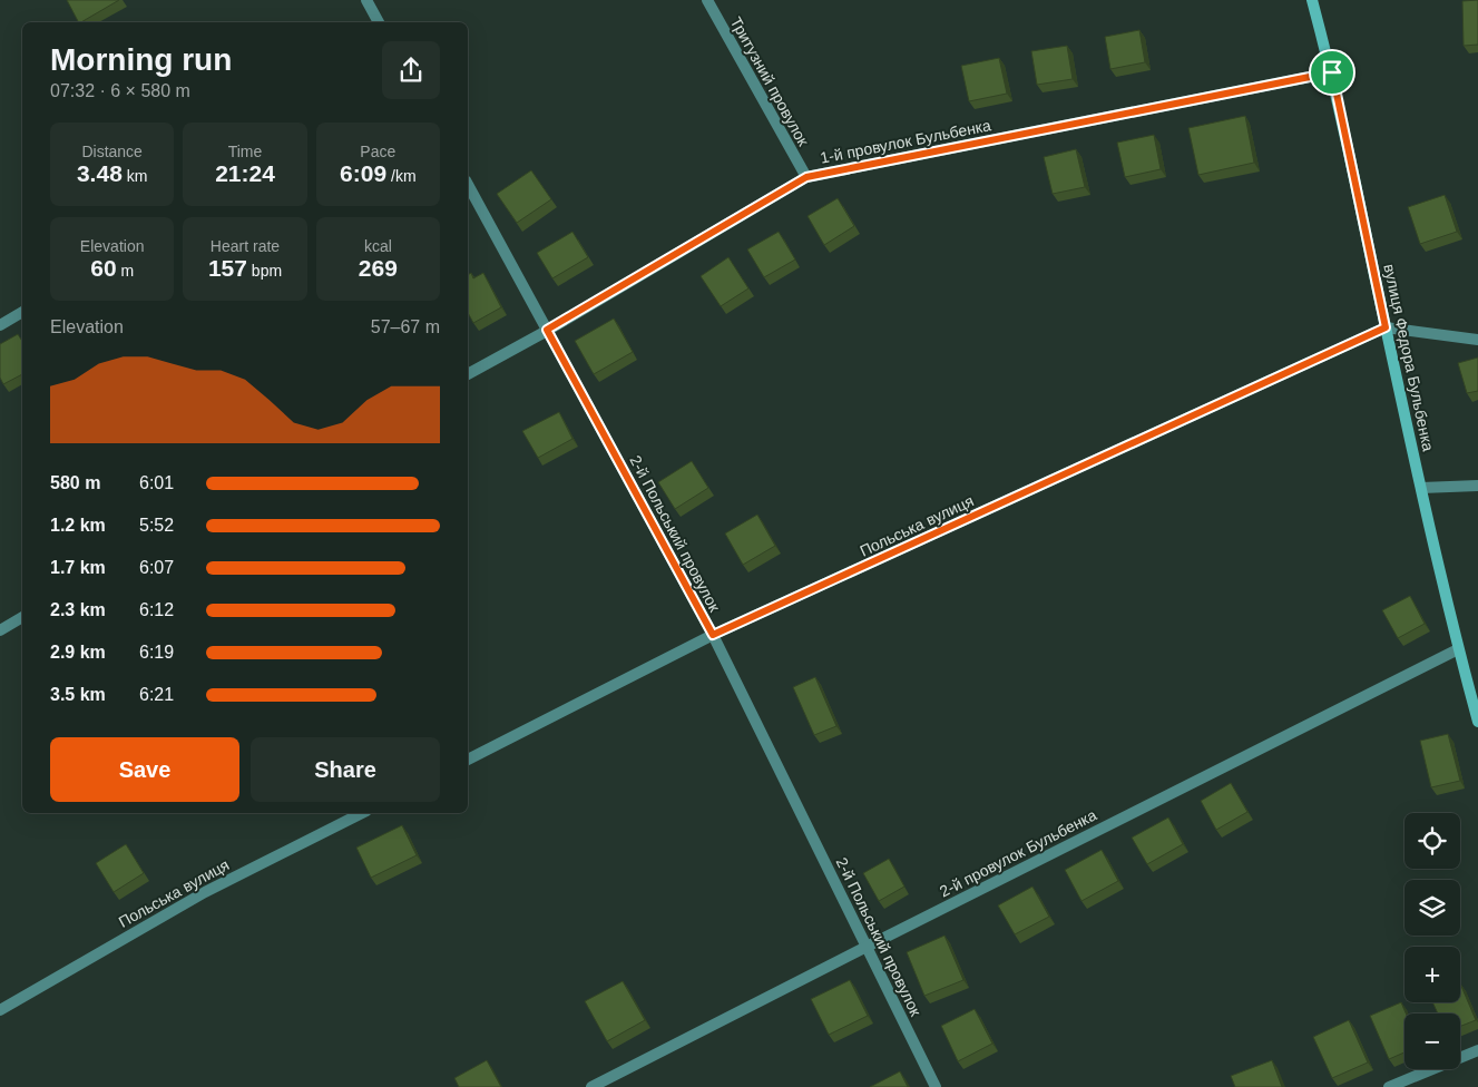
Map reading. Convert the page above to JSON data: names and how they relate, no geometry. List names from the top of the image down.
{
  "streets": {
    "street": [
      "Тритузний провулок",
      "1-й провулок Бульбенка",
      "вулиця Федора Бульбенка",
      "Польська вулиця",
      "2-й Польський провулок",
      "2-й провулок Бульбенка"
    ]
  },
  "crossings": [
    ["Тритузний провулок", "1-й провулок Бульбенка"],
    ["1-й провулок Бульбенка", "вулиця Федора Бульбенка"],
    ["1-й провулок Бульбенка", "2-й Польський провулок"],
    ["вулиця Федора Бульбенка", "Польська вулиця"],
    ["вулиця Федора Бульбенка", "2-й провулок Бульбенка"],
    ["Польська вулиця", "2-й Польський провулок"],
    ["2-й Польський провулок", "2-й провулок Бульбенка"]
  ],
  "page": {
    "heading": ["Morning run", "07:32 · 6 × 580 m"],
    "stats": [
      ["Distance", "3.48 km"],
      ["Time", "21:24"],
      ["Pace", "6:09 /km"],
      ["Elevation", "60 m"],
      ["Heart rate", "157 bpm"],
      ["kcal", "269"]
    ],
    "chart": ["Elevation", "57–67 m"],
    "list": [
      {
        "name": "580 m",
        "note": "6:01"
      },
      {
        "name": "1.2 km",
        "note": "5:52"
      },
      {
        "name": "1.7 km",
        "note": "6:07"
      },
      {
        "name": "2.3 km",
        "note": "6:12"
      },
      {
        "name": "2.9 km",
        "note": "6:19"
      },
      {
        "name": "3.5 km",
        "note": "6:21"
      }
    ],
    "buttons": ["Save", "Share"],
    "map_buttons": ["+", "−"]
  }
}
